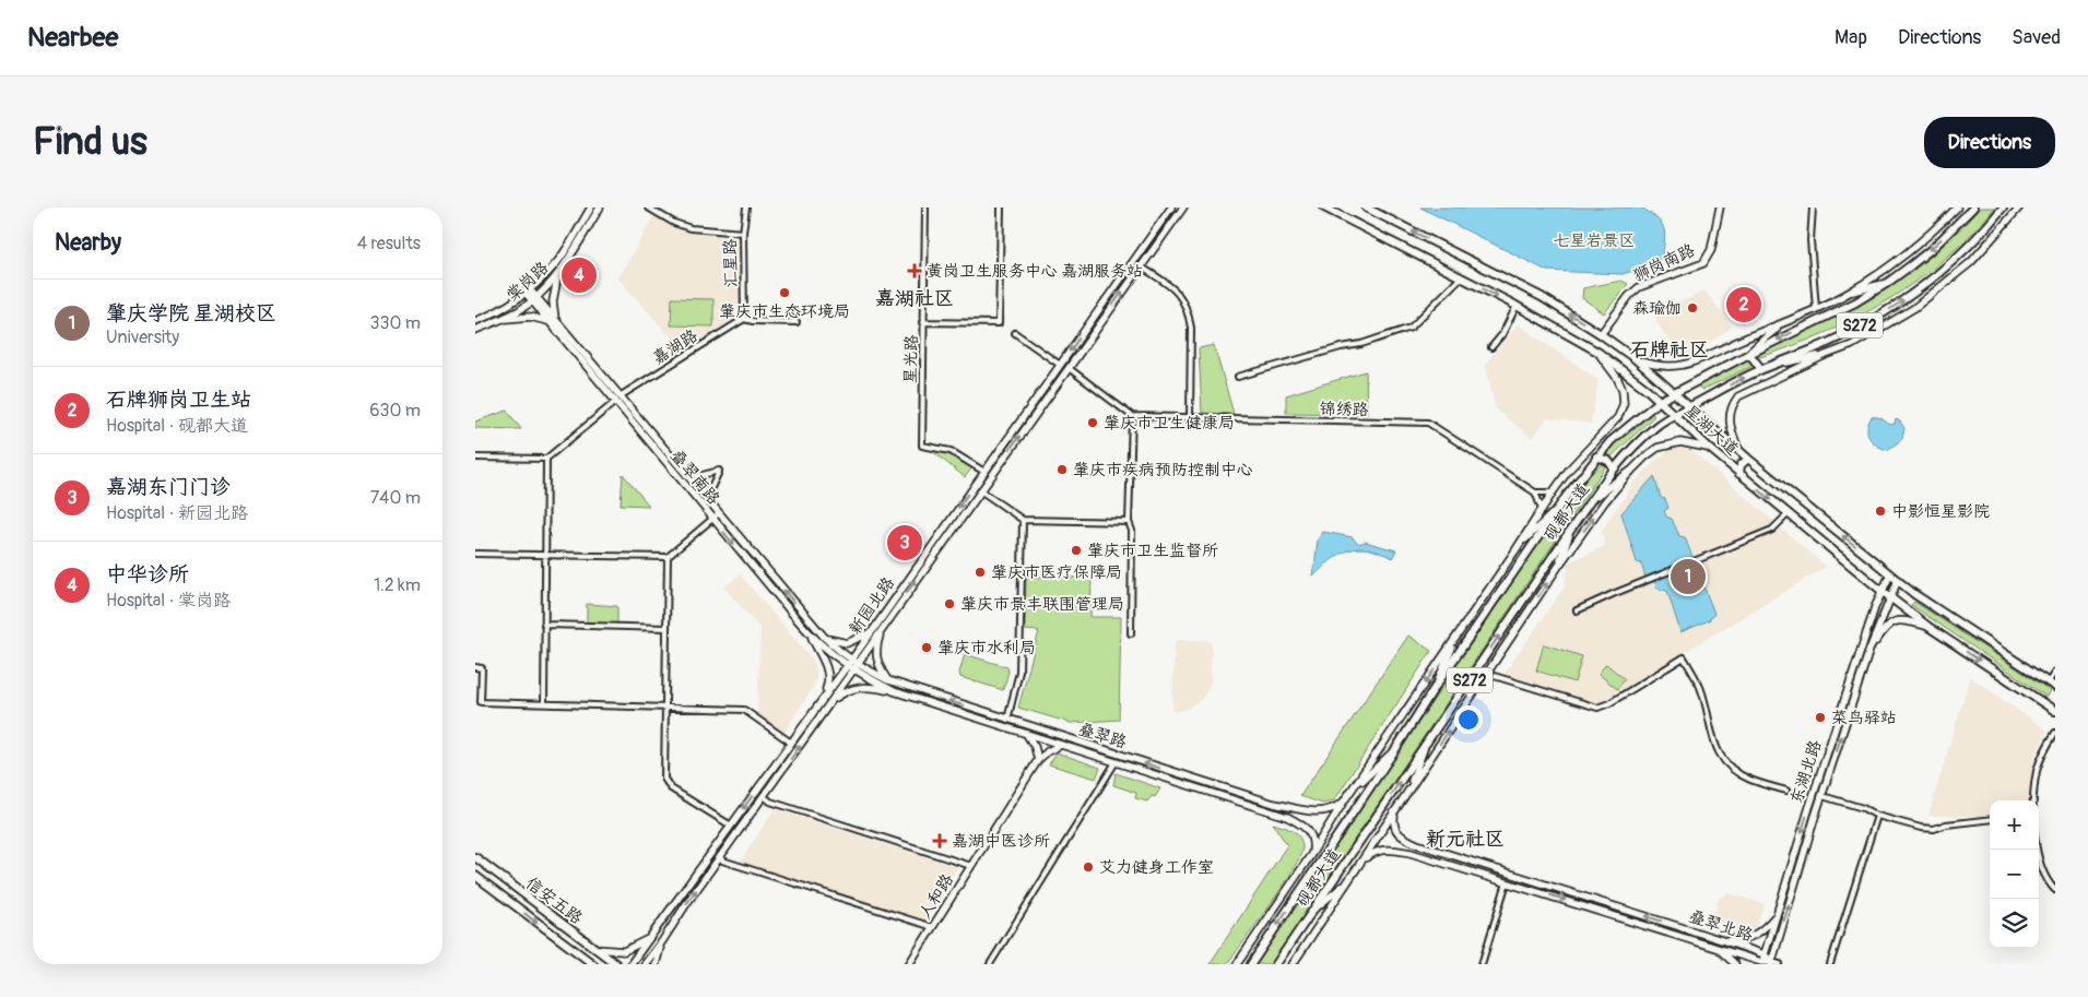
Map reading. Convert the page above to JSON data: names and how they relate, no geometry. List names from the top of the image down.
{
  "streets": {
    "main road": [
      "狮岗南路",
      "棠岗路",
      "S272",
      "星湖大道",
      "叠翠南路",
      "砚都大道",
      "新园北路",
      "叠翠路",
      "东湖北路",
      "人和路",
      "信安五路",
      "叠翠北路"
    ],
    "street": [
      "汇星路",
      "嘉湖路",
      "星光路",
      "锦绣路"
    ]
  },
  "crossings": [
    ["汇星路", "嘉湖路"],
    ["狮岗南路", "星湖大道"],
    ["棠岗路", "叠翠南路"],
    ["嘉湖路", "叠翠南路"],
    ["星光路", "新园北路"],
    ["星湖大道", "砚都大道"],
    ["星湖大道", "东湖北路"],
    ["叠翠南路", "新园北路"],
    ["叠翠南路", "叠翠路"],
    ["砚都大道", "叠翠路"],
    ["砚都大道", "叠翠北路"],
    ["新园北路", "叠翠路"],
    ["东湖北路", "叠翠北路"]
  ],
  "districts": ["嘉湖社区", "石牌社区", "新元社区"],
  "parks": ["七星岩景区"],
  "places": {
    "health": ["黄岗卫生服务中心 嘉湖服务站", "嘉湖中医诊所"],
    "other": [
      "肇庆市生态环境局",
      "森瑜伽",
      "肇庆市卫生健康局",
      "肇庆市疾病预防控制中心",
      "中影恒星影院",
      "肇庆市卫生监督所",
      "肇庆市医疗保障局",
      "肇庆市景丰联围管理局",
      "肇庆市水利局",
      "菜鸟驿站",
      "艾力健身工作室"
    ]
  },
  "page": {
    "header": "Nearbee",
    "nav": ["Map", "Directions", "Saved"],
    "buttons": "Directions",
    "title": "Find us",
    "heading": ["Nearby", "4 results"],
    "pins": [
      "4",
      "2",
      "3",
      "1"
    ],
    "list": [
      {
        "mark": "1",
        "name": "肇庆学院 星湖校区",
        "note": "University",
        "value": "330 m"
      },
      {
        "mark": "2",
        "name": "石牌狮岗卫生站",
        "note": "Hospital · 砚都大道",
        "value": "630 m"
      },
      {
        "mark": "3",
        "name": "嘉湖东门门诊",
        "note": "Hospital · 新园北路",
        "value": "740 m"
      },
      {
        "mark": "4",
        "name": "中华诊所",
        "note": "Hospital · 棠岗路",
        "value": "1.2 km"
      }
    ],
    "map_buttons": ["+", "−"]
  }
}
